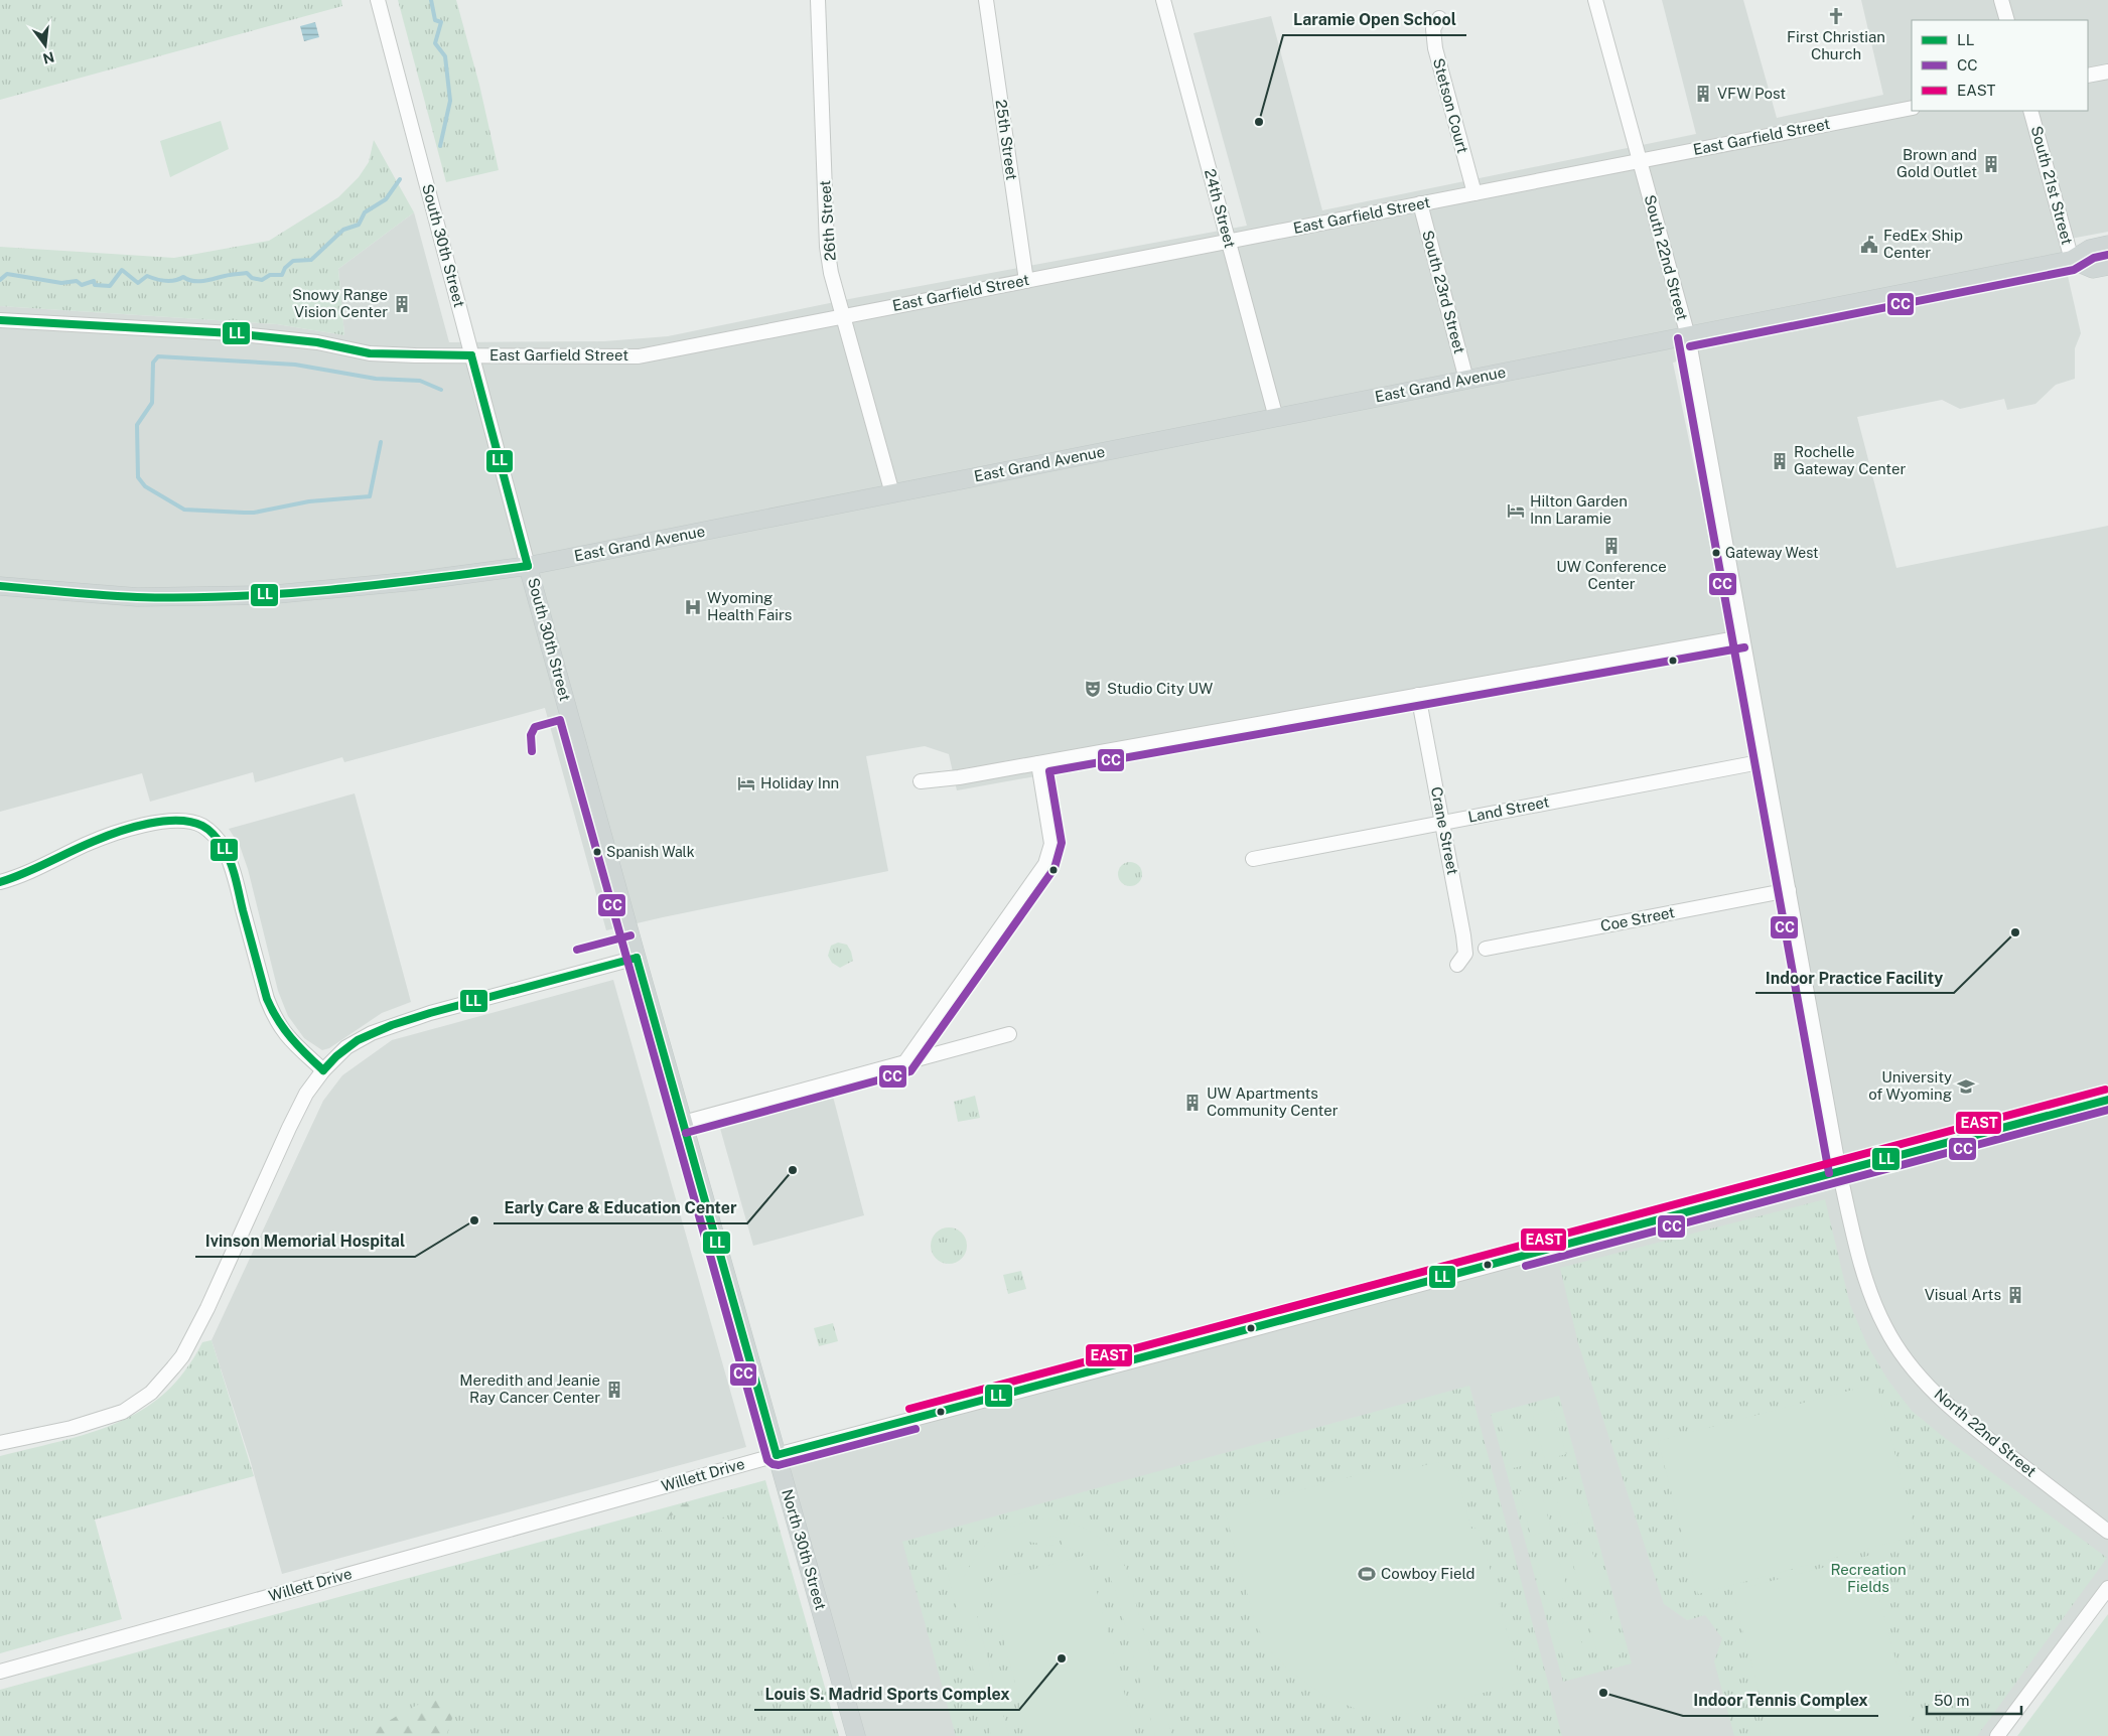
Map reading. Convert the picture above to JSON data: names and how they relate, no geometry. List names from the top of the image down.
{
  "streets": {
    "main road": ["South 30th Street", "East Grand Avenue", "North 30th Street"],
    "street": [
      "Stetson Court",
      "East Garfield Street",
      "25th Street",
      "South 21st Street",
      "24th Street",
      "26th Street",
      "South 22nd Street",
      "South 23rd Street",
      "Land Street",
      "Crane Street",
      "Coe Street",
      "North 22nd Street",
      "Willett Drive"
    ]
  },
  "crossings": [
    ["Stetson Court", "East Garfield Street"],
    ["East Garfield Street", "25th Street"],
    ["East Garfield Street", "24th Street"],
    ["East Garfield Street", "26th Street"],
    ["East Garfield Street", "South 30th Street"],
    ["East Garfield Street", "South 22nd Street"],
    ["East Garfield Street", "South 23rd Street"],
    ["South 21st Street", "East Grand Avenue"],
    ["24th Street", "East Grand Avenue"],
    ["26th Street", "East Grand Avenue"],
    ["South 30th Street", "East Grand Avenue"],
    ["South 30th Street", "North 30th Street"],
    ["South 22nd Street", "East Grand Avenue"],
    ["South 22nd Street", "North 22nd Street"],
    ["South 23rd Street", "East Grand Avenue"],
    ["Land Street", "Crane Street"],
    ["Land Street", "North 22nd Street"],
    ["Coe Street", "North 22nd Street"],
    ["North 22nd Street", "Willett Drive"],
    ["Willett Drive", "North 30th Street"]
  ],
  "parks": ["Recreation Fields"],
  "places": {
    "church": ["First Christian Church"],
    "building": [
      "VFW Post",
      "Brown and Gold Outlet",
      "Snowy Range Vision Center",
      "Rochelle Gateway Center",
      "UW Conference Center",
      "UW Apartments Community Center",
      "Visual Arts",
      "Meredith and Jeanie Ray Cancer Center"
    ],
    "other": [
      "Laramie Open School",
      "Gateway West",
      "Spanish Walk",
      "Indoor Practice Facility",
      "Early Care & Education Center",
      "Ivinson Memorial Hospital",
      "Louis S. Madrid Sports Complex",
      "Indoor Tennis Complex"
    ],
    "public building": ["FedEx Ship Center"],
    "hotel": ["Hilton Garden Inn Laramie", "Holiday Inn"],
    "hospital": ["Wyoming Health Fairs"],
    "theatre": ["Studio City UW"],
    "school or university": ["University of Wyoming"],
    "sports": ["Cowboy Field"]
  },
  "lines": ["transit line CC", "transit line LL", "transit line EAST"],
  "legend": ["LL", "CC", "EAST"],
  "scale_bar": "50 m",
  "north": "bottom"
}
